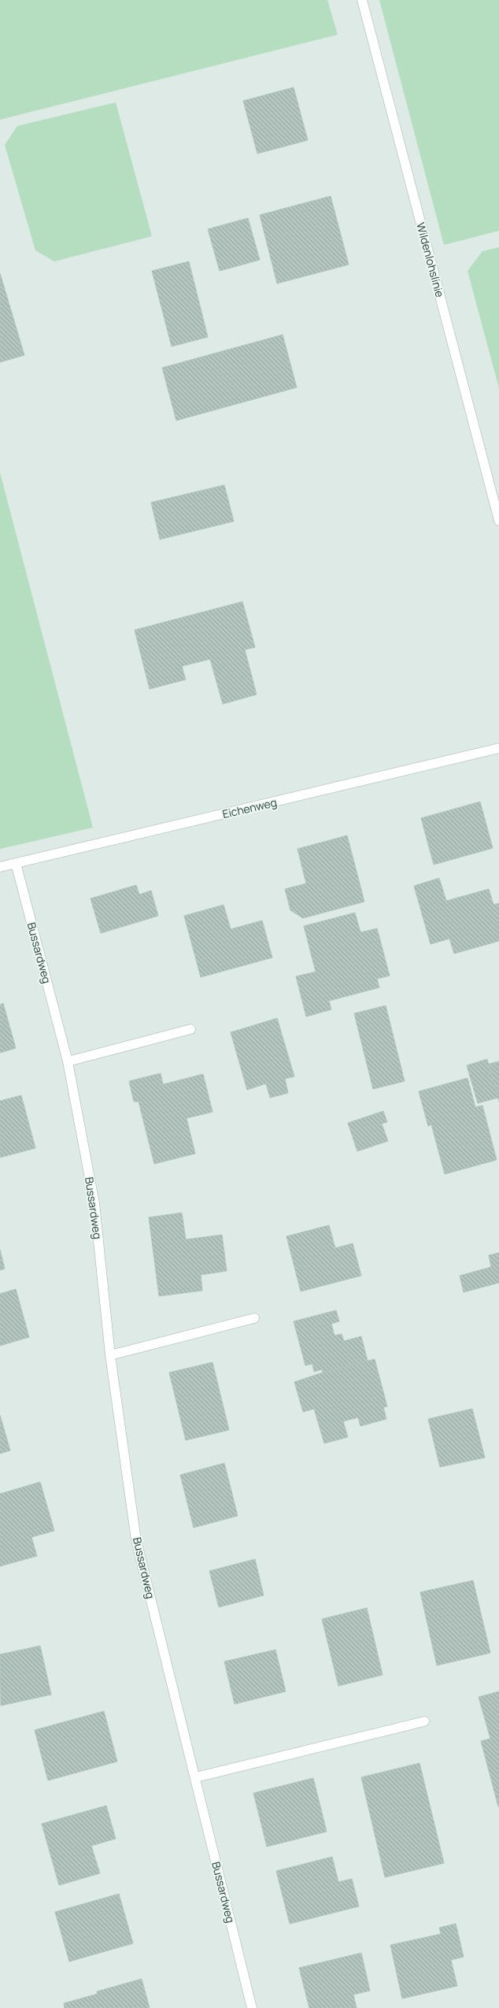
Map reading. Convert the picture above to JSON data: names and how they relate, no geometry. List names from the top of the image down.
{
  "streets": {
    "street": ["Wildenlohslinie", "Eichenweg", "Bussardweg"]
  },
  "crossings": [
    ["Eichenweg", "Bussardweg"]
  ]
}
